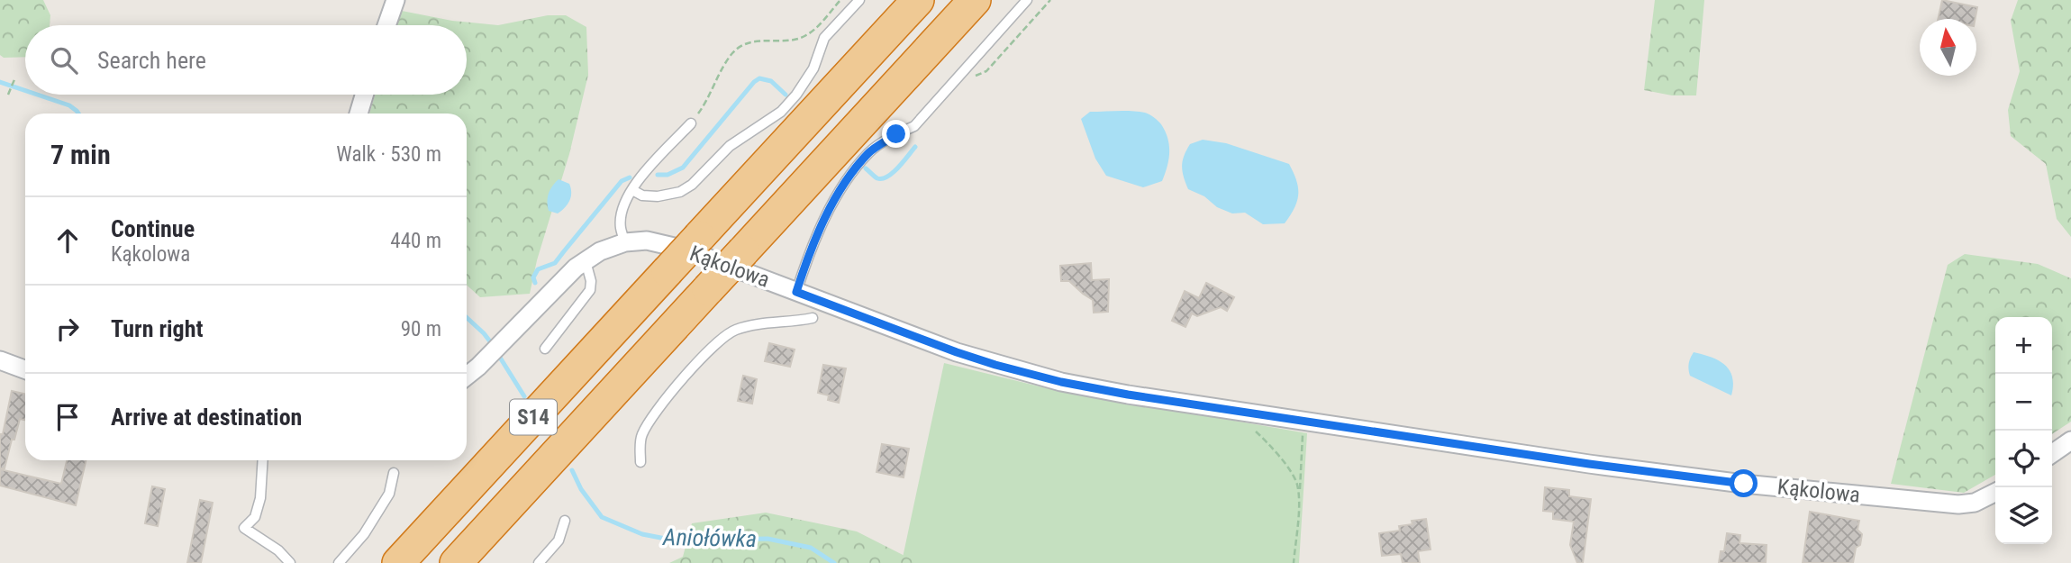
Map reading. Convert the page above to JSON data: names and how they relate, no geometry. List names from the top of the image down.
{
  "streets": {
    "highway": ["S14"],
    "street": ["Kąkolowa"]
  },
  "water": ["Aniołówka"],
  "north": "top",
  "page": {
    "search": "Search here",
    "heading": ["7 min", "Walk · 530 m"],
    "list": [
      ["Continue", "Kąkolowa", "440 m"],
      ["Turn right", "90 m"],
      "Arrive at destination"
    ],
    "map_buttons": ["+", "−"]
  }
}
